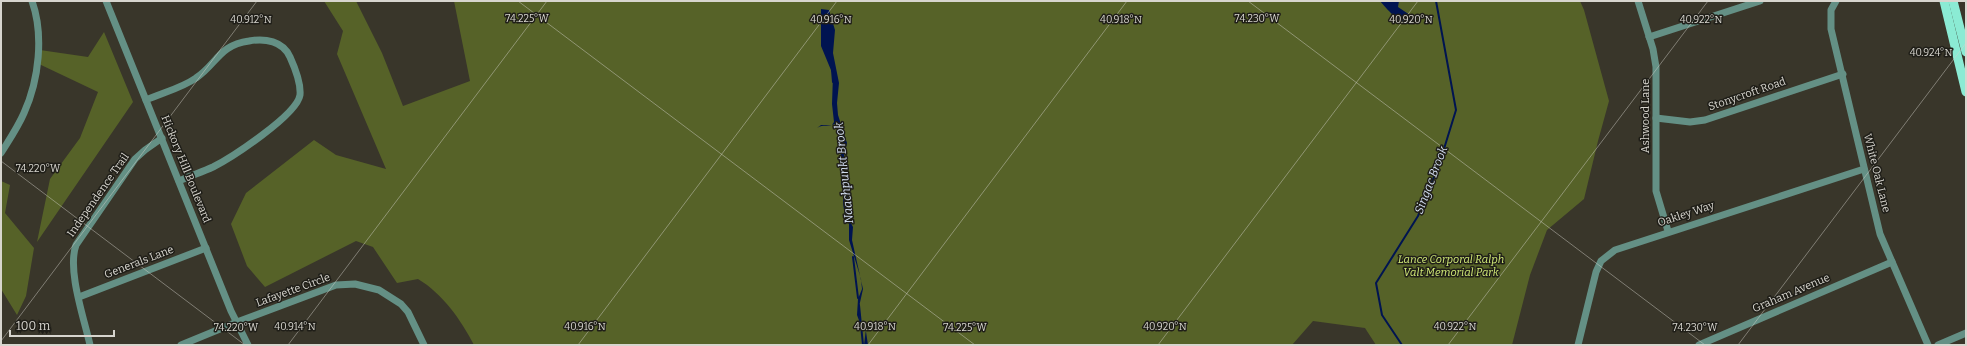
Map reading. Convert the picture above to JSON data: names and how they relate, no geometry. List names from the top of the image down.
{
  "streets": {
    "street": [
      "Stonycroft Road",
      "Ashwood Lane",
      "Hickory Hill Boulevard",
      "White Oak Lane",
      "Independence Trail",
      "Oakley Way",
      "Generals Lane",
      "Lafayette Circle",
      "Graham Avenue"
    ]
  },
  "crossings": [
    ["Stonycroft Road", "Ashwood Lane"],
    ["Stonycroft Road", "White Oak Lane"],
    ["Ashwood Lane", "Oakley Way"],
    ["Hickory Hill Boulevard", "Independence Trail"],
    ["Hickory Hill Boulevard", "Generals Lane"],
    ["Hickory Hill Boulevard", "Lafayette Circle"],
    ["White Oak Lane", "Oakley Way"],
    ["White Oak Lane", "Graham Avenue"],
    ["Independence Trail", "Generals Lane"]
  ],
  "water": ["Naachpunkt Brook", "Singac Brook"],
  "parks": ["Lance Corporal Ralph Valt Memorial Park"],
  "scale_bar": "100 m",
  "coordinates": [
    "74.225°W",
    "74.230°W",
    "40.912°N",
    "40.916°N",
    "40.918°N",
    "40.920°N",
    "40.922°N",
    "40.924°N",
    "74.220°W",
    "40.914°N"
  ]
}
